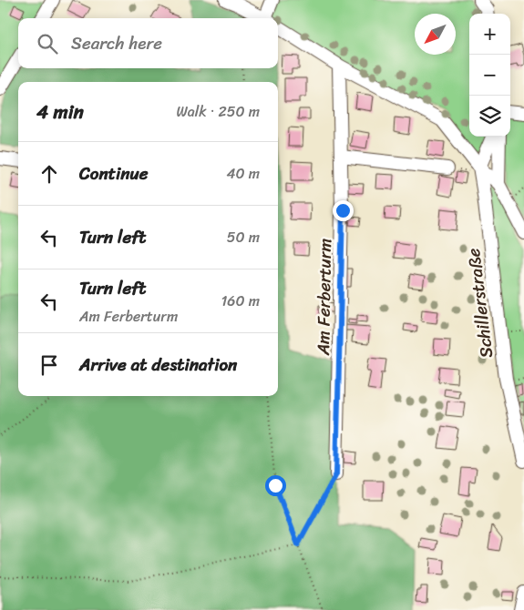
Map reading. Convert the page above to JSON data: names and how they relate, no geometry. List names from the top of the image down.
{
  "streets": {
    "street": ["Am Ferberturm", "Schillerstraße"]
  },
  "north": "bottom left",
  "page": {
    "map_buttons": ["+", "−"],
    "search": "Search here",
    "heading": ["4 min", "Walk · 250 m"],
    "list": [
      ["Continue", "40 m"],
      ["Turn left", "50 m"],
      ["Turn left", "Am Ferberturm", "160 m"],
      "Arrive at destination"
    ]
  }
}
